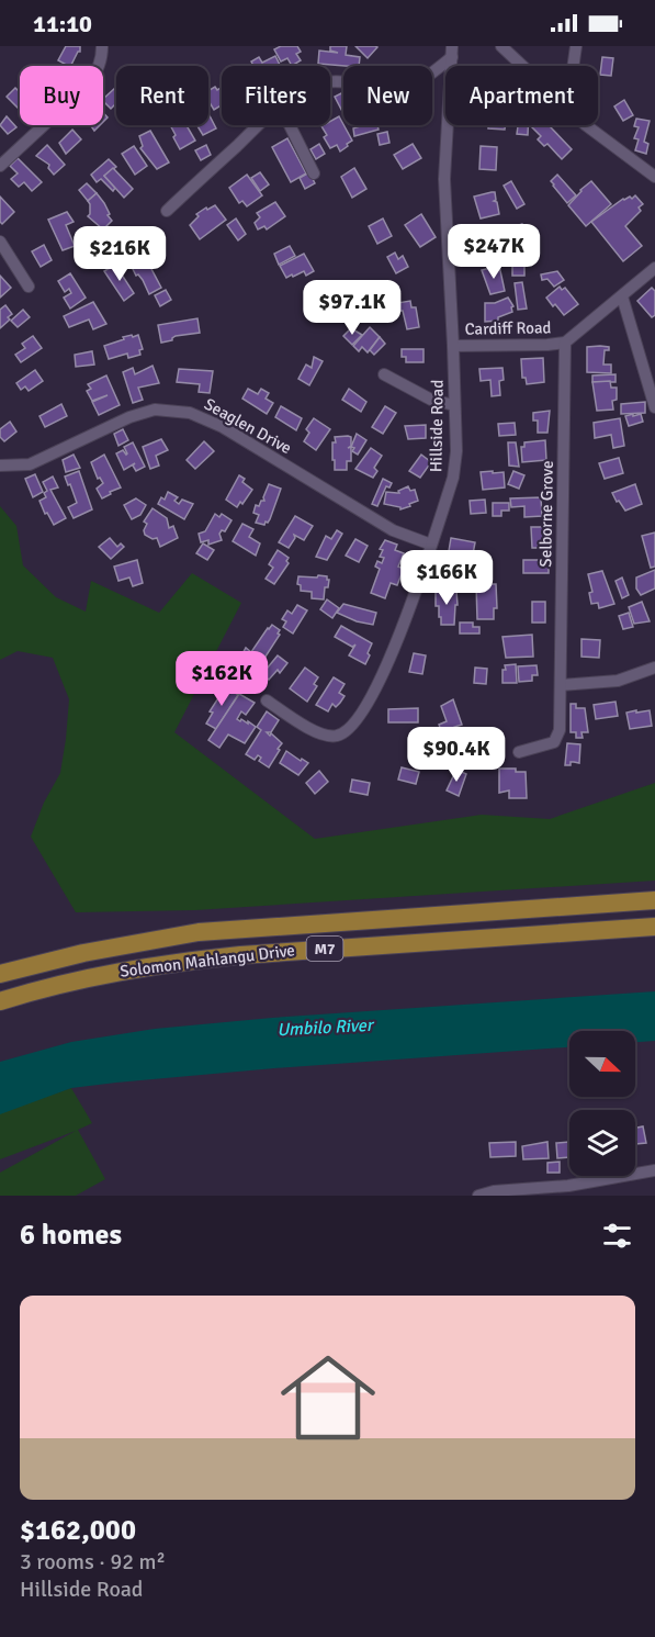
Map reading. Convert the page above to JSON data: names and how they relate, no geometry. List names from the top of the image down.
{
  "streets": {
    "highway": ["M7", "Solomon Mahlangu Drive"],
    "street": [
      "Cardiff Road",
      "Seaglen Drive",
      "Hillside Road",
      "Selborne Grove"
    ]
  },
  "crossings": [
    ["Cardiff Road", "Hillside Road"],
    ["Cardiff Road", "Selborne Grove"],
    ["Seaglen Drive", "Hillside Road"]
  ],
  "water": ["Umbilo River"],
  "north": "right",
  "page": {
    "status": "11:10",
    "chip": [
      "Buy",
      "Rent",
      "Filters",
      "New",
      "Apartment"
    ],
    "price": [
      "$247K",
      "$216K",
      "$97.1K",
      "$166K",
      "$162K",
      "$90.4K"
    ],
    "heading": "6 homes",
    "list": [
      {
        "name": "$162,000",
        "note": "3 rooms · 92 m² · Hillside Road"
      }
    ]
  }
}
